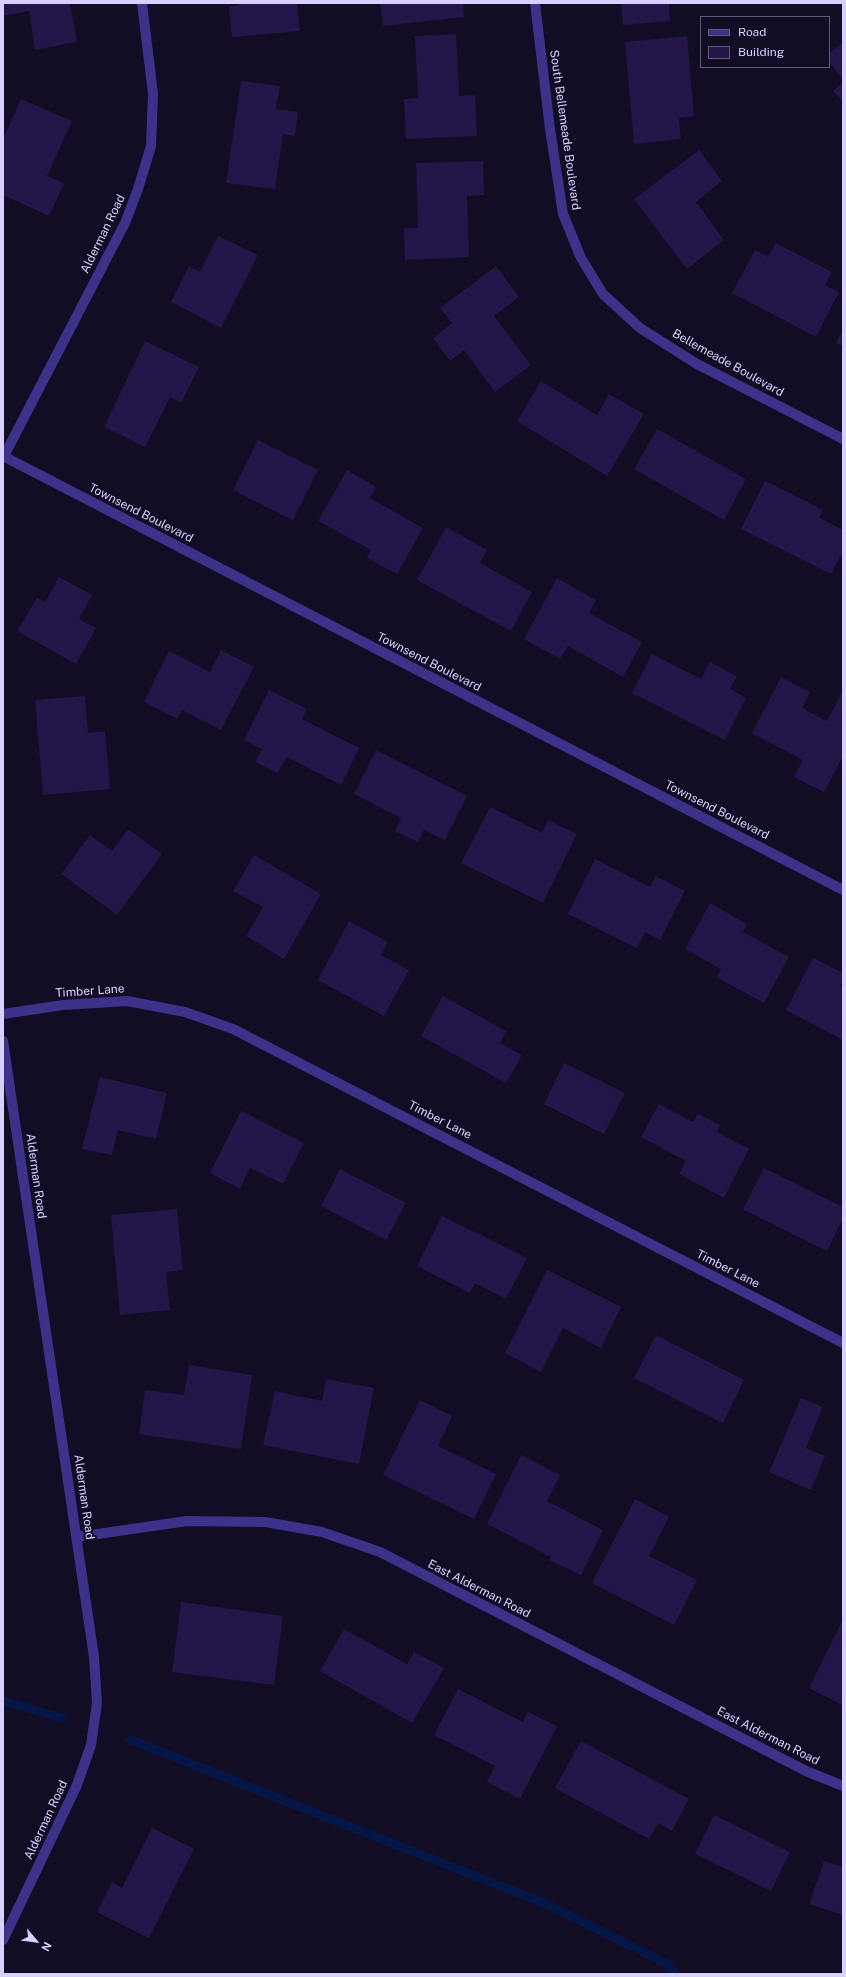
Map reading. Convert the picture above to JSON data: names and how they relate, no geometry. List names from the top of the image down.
{
  "streets": {
    "street": [
      "South Bellemeade Boulevard",
      "Alderman Road",
      "Bellemeade Boulevard",
      "Townsend Boulevard",
      "Timber Lane",
      "East Alderman Road"
    ]
  },
  "crossings": [
    ["South Bellemeade Boulevard", "Bellemeade Boulevard"],
    ["Alderman Road", "Townsend Boulevard"],
    ["Alderman Road", "East Alderman Road"]
  ],
  "legend": ["Road", "Building"],
  "north": "bottom right"
}
